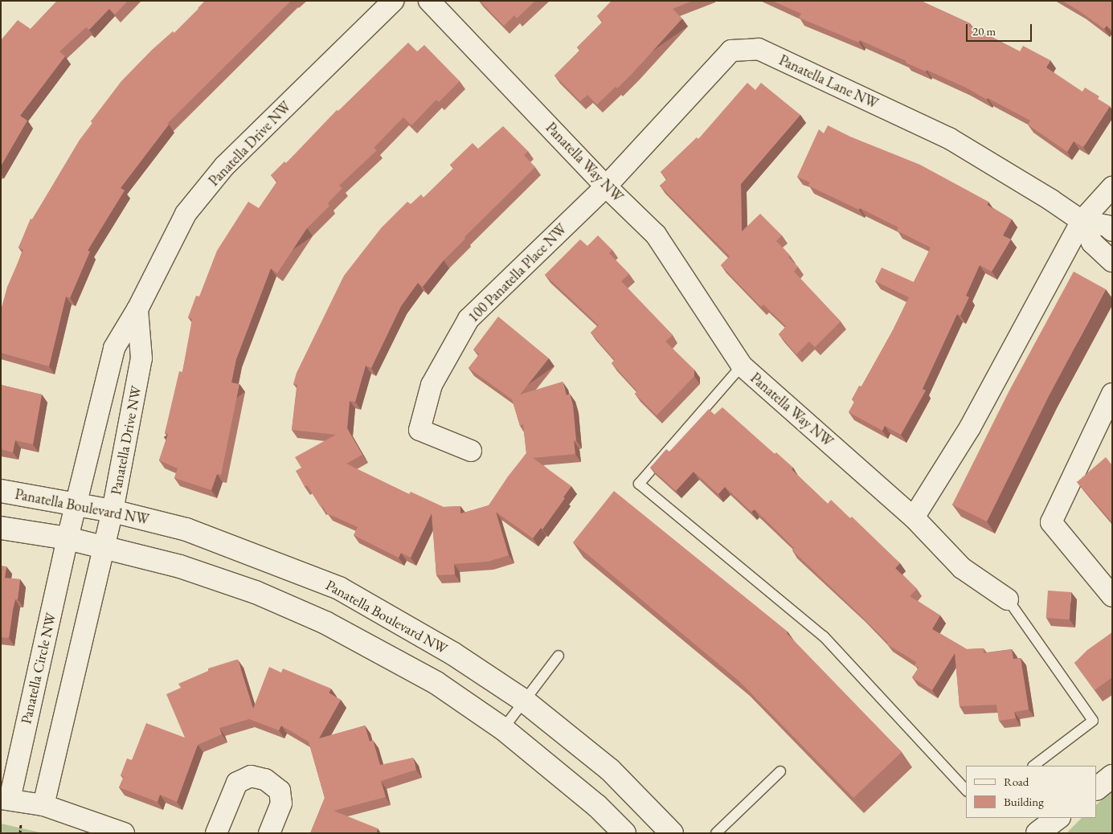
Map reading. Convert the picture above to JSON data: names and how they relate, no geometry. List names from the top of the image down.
{
  "streets": {
    "street": [
      "Panatella Lane NW",
      "Panatella Drive NW",
      "Panatella Way NW",
      "100 Panatella Place NW",
      "Panatella Boulevard NW",
      "Panatella Circle NW"
    ]
  },
  "crossings": [
    ["Panatella Lane NW", "Panatella Way NW"],
    ["Panatella Lane NW", "100 Panatella Place NW"],
    ["Panatella Drive NW", "Panatella Boulevard NW"],
    ["Panatella Drive NW", "Panatella Circle NW"],
    ["Panatella Way NW", "100 Panatella Place NW"],
    ["Panatella Boulevard NW", "Panatella Circle NW"]
  ],
  "legend": ["Road", "Building"],
  "scale_bar": "20 m"
}
